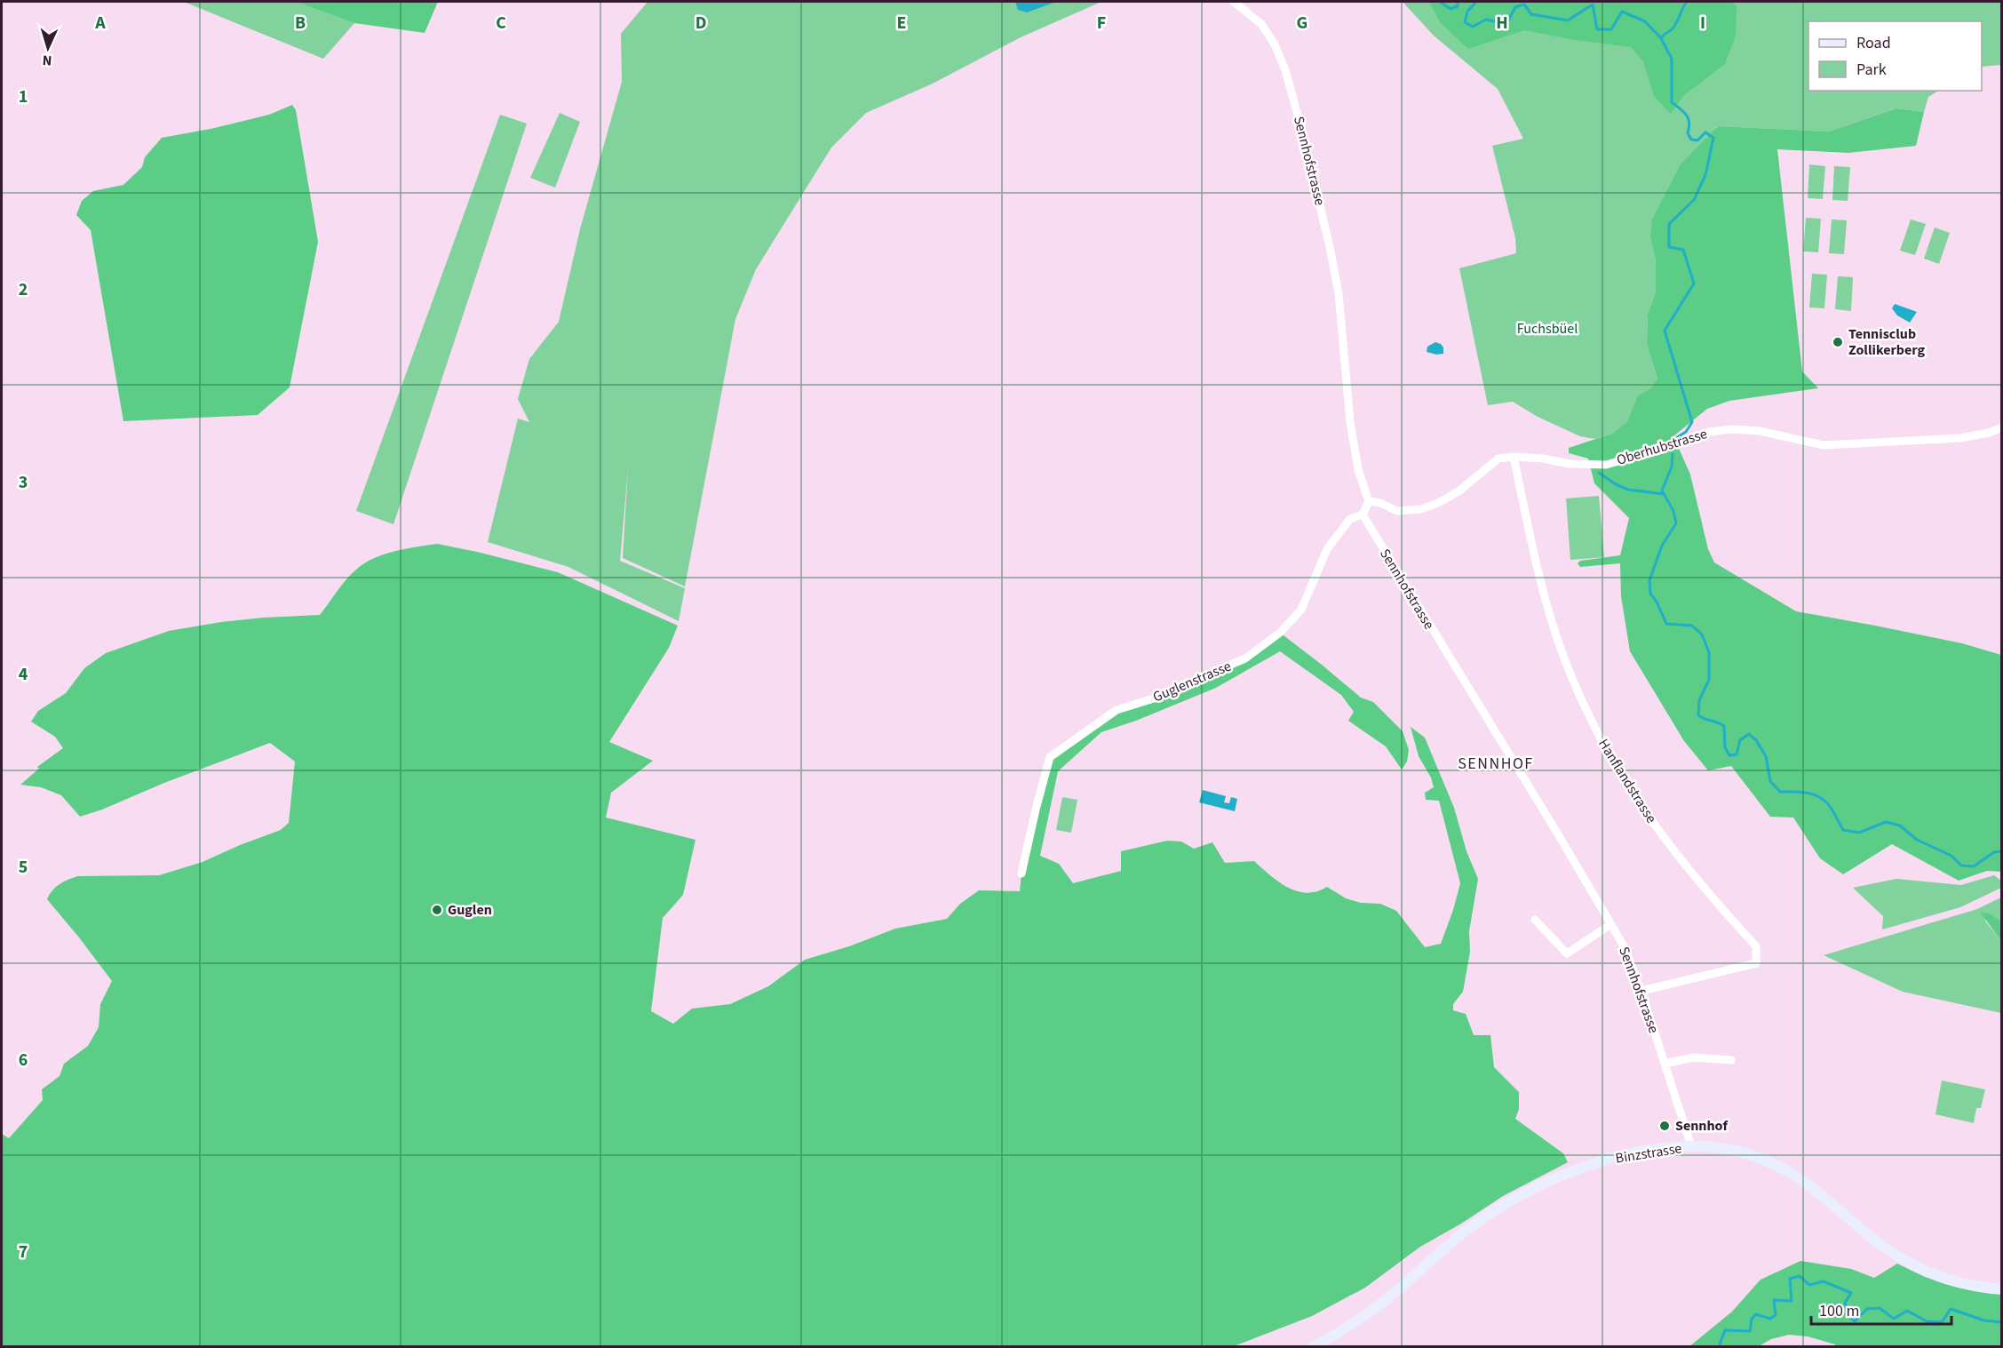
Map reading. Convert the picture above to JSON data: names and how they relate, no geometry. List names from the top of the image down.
{
  "streets": {
    "main road": ["Binzstrasse"],
    "street": [
      "Sennhofstrasse",
      "Oberhubstrasse",
      "Guglenstrasse",
      "Hanflandstrasse"
    ]
  },
  "crossings": [
    ["Sennhofstrasse", "Oberhubstrasse"],
    ["Sennhofstrasse", "Guglenstrasse"],
    ["Sennhofstrasse", "Hanflandstrasse"],
    ["Sennhofstrasse", "Binzstrasse"],
    ["Oberhubstrasse", "Hanflandstrasse"]
  ],
  "districts": ["SENNHOF"],
  "parks": ["Fuchsbüel"],
  "places": ["Tennisclub Zollikerberg", "Guglen", "Sennhof"],
  "legend": ["Road", "Park"],
  "scale_bar": "100 m",
  "north": "bottom",
  "grid": {
    "columns": [
      "A",
      "B",
      "C",
      "D",
      "E",
      "F",
      "G",
      "H",
      "I"
    ],
    "rows": [
      "1",
      "2",
      "3",
      "4",
      "5",
      "6",
      "7"
    ]
  }
}
